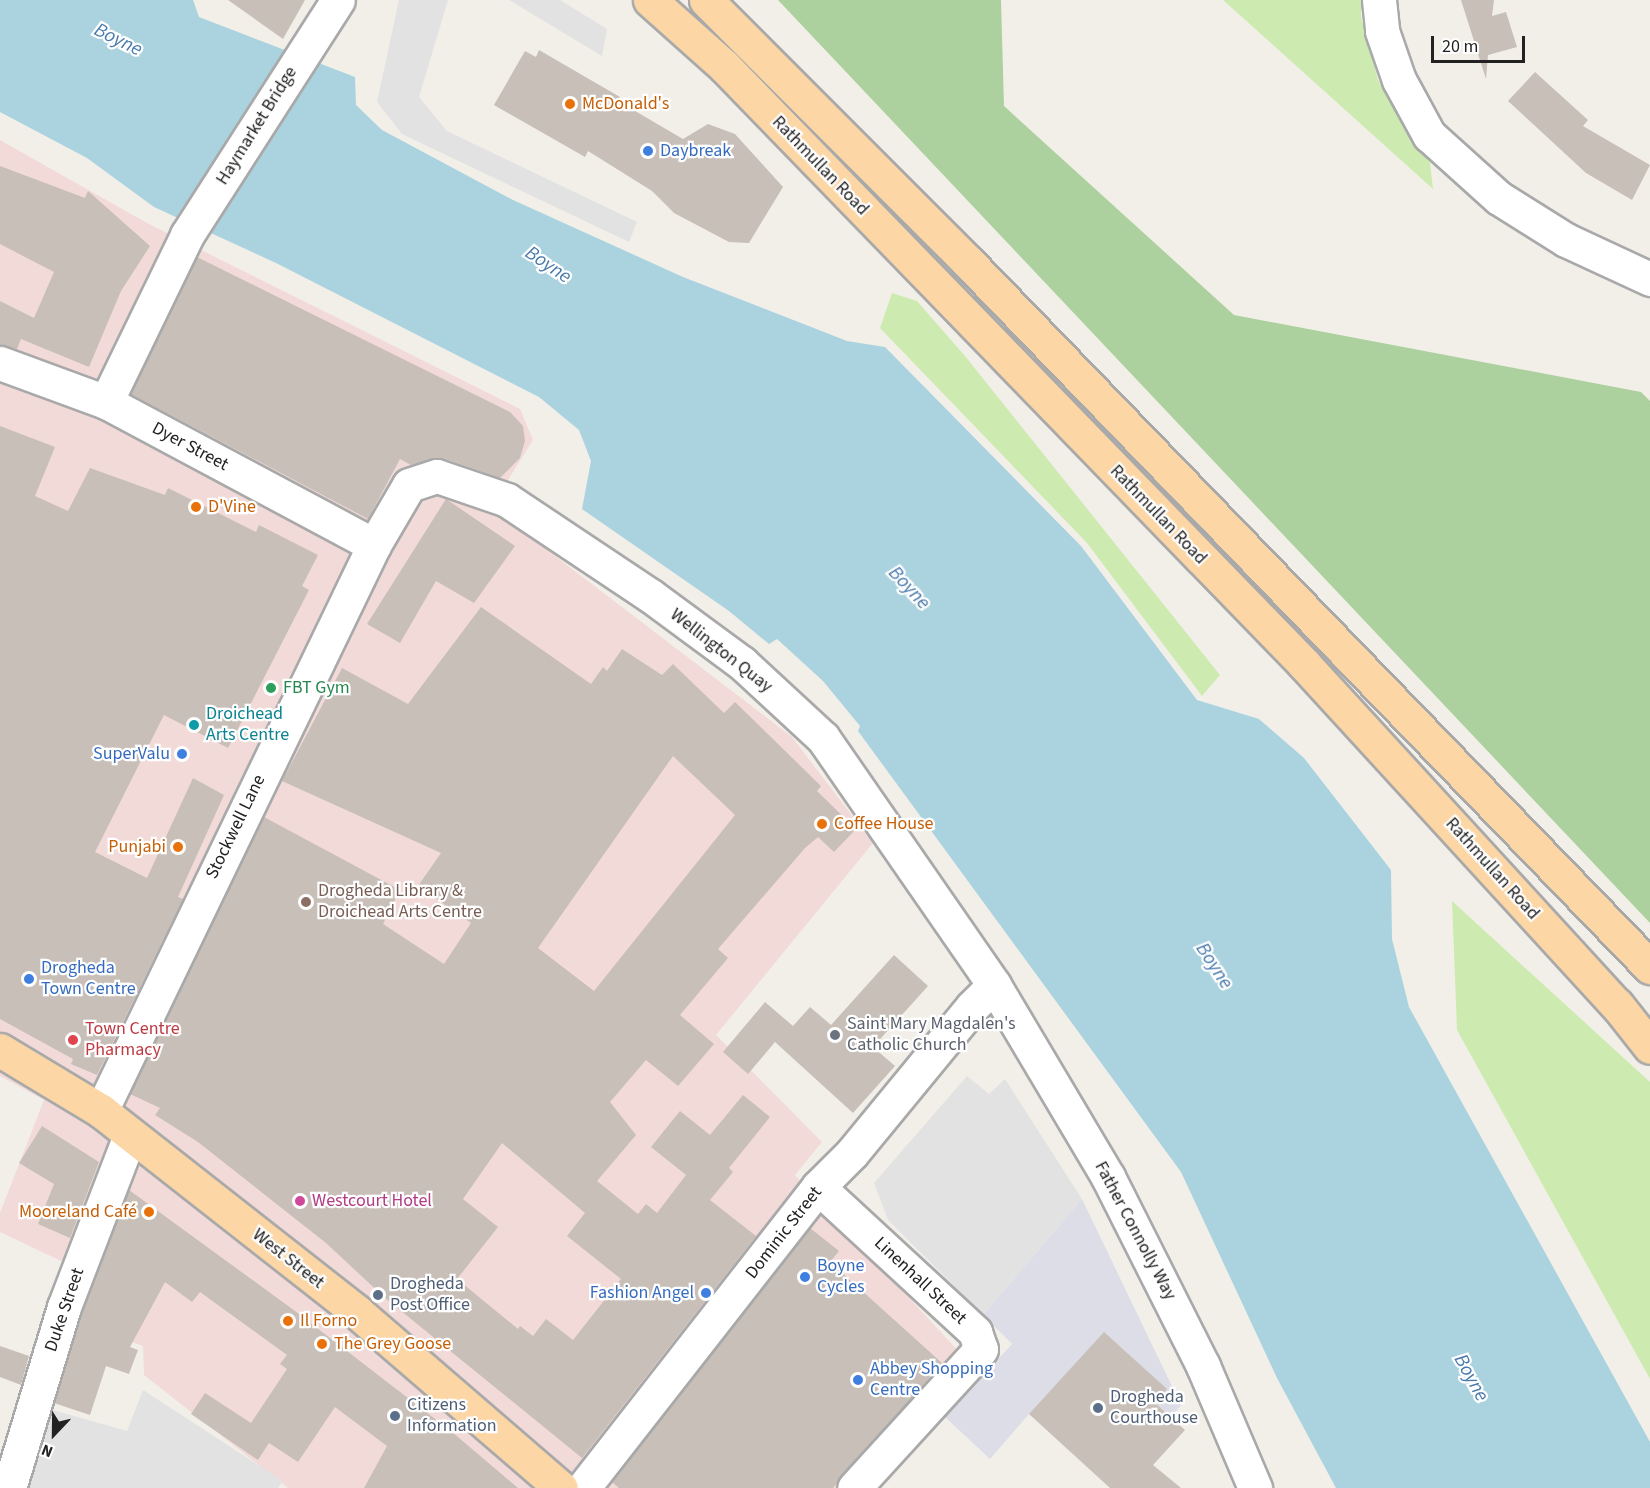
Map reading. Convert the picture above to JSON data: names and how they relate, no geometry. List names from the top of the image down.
{
  "streets": {
    "main road": ["Rathmullan Road", "West Street"],
    "street": [
      "Haymarket Bridge",
      "Dyer Street",
      "Wellington Quay",
      "Stockwell Lane",
      "Father Connolly Way",
      "Dominic Street",
      "Linenhall Street",
      "Duke Street"
    ]
  },
  "crossings": [
    ["Haymarket Bridge", "Dyer Street"],
    ["Dyer Street", "Wellington Quay"],
    ["Dyer Street", "Stockwell Lane"],
    ["Wellington Quay", "Stockwell Lane"],
    ["Wellington Quay", "Father Connolly Way"],
    ["Wellington Quay", "Dominic Street"],
    ["Stockwell Lane", "West Street"],
    ["Father Connolly Way", "Dominic Street"],
    ["Dominic Street", "Linenhall Street"],
    ["West Street", "Duke Street"]
  ],
  "water": ["Boyne"],
  "places": [
    "McDonald's",
    "Daybreak",
    "D'Vine",
    "FBT Gym",
    "Droichead Arts Centre",
    "SuperValu",
    "Coffee House",
    "Punjabi",
    "Drogheda Library & Droichead Arts Centre",
    "Drogheda Town Centre",
    "Saint Mary Magdalen's Catholic Church",
    "Town Centre Pharmacy",
    "Westcourt Hotel",
    "Mooreland Café",
    "Boyne Cycles",
    "Fashion Angel",
    "Drogheda Post Office",
    "Il Forno",
    "The Grey Goose",
    "Abbey Shopping Centre",
    "Drogheda Courthouse",
    "Citizens Information"
  ],
  "scale_bar": "20 m",
  "north": "bottom"
}
